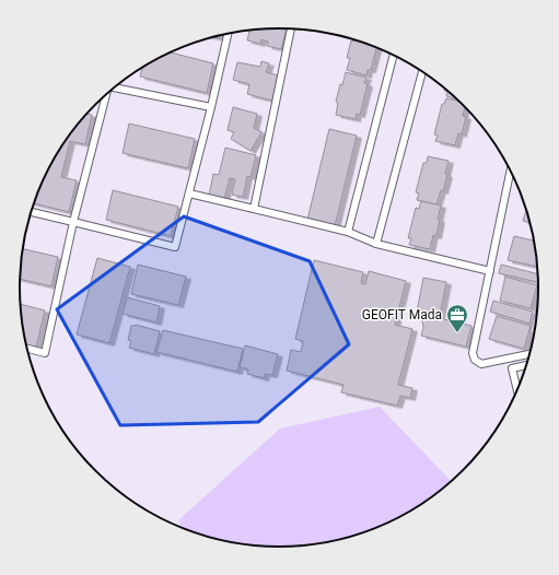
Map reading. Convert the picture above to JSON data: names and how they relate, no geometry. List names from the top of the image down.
{
  "places": {
    "office": ["GEOFIT Mada"]
  }
}
